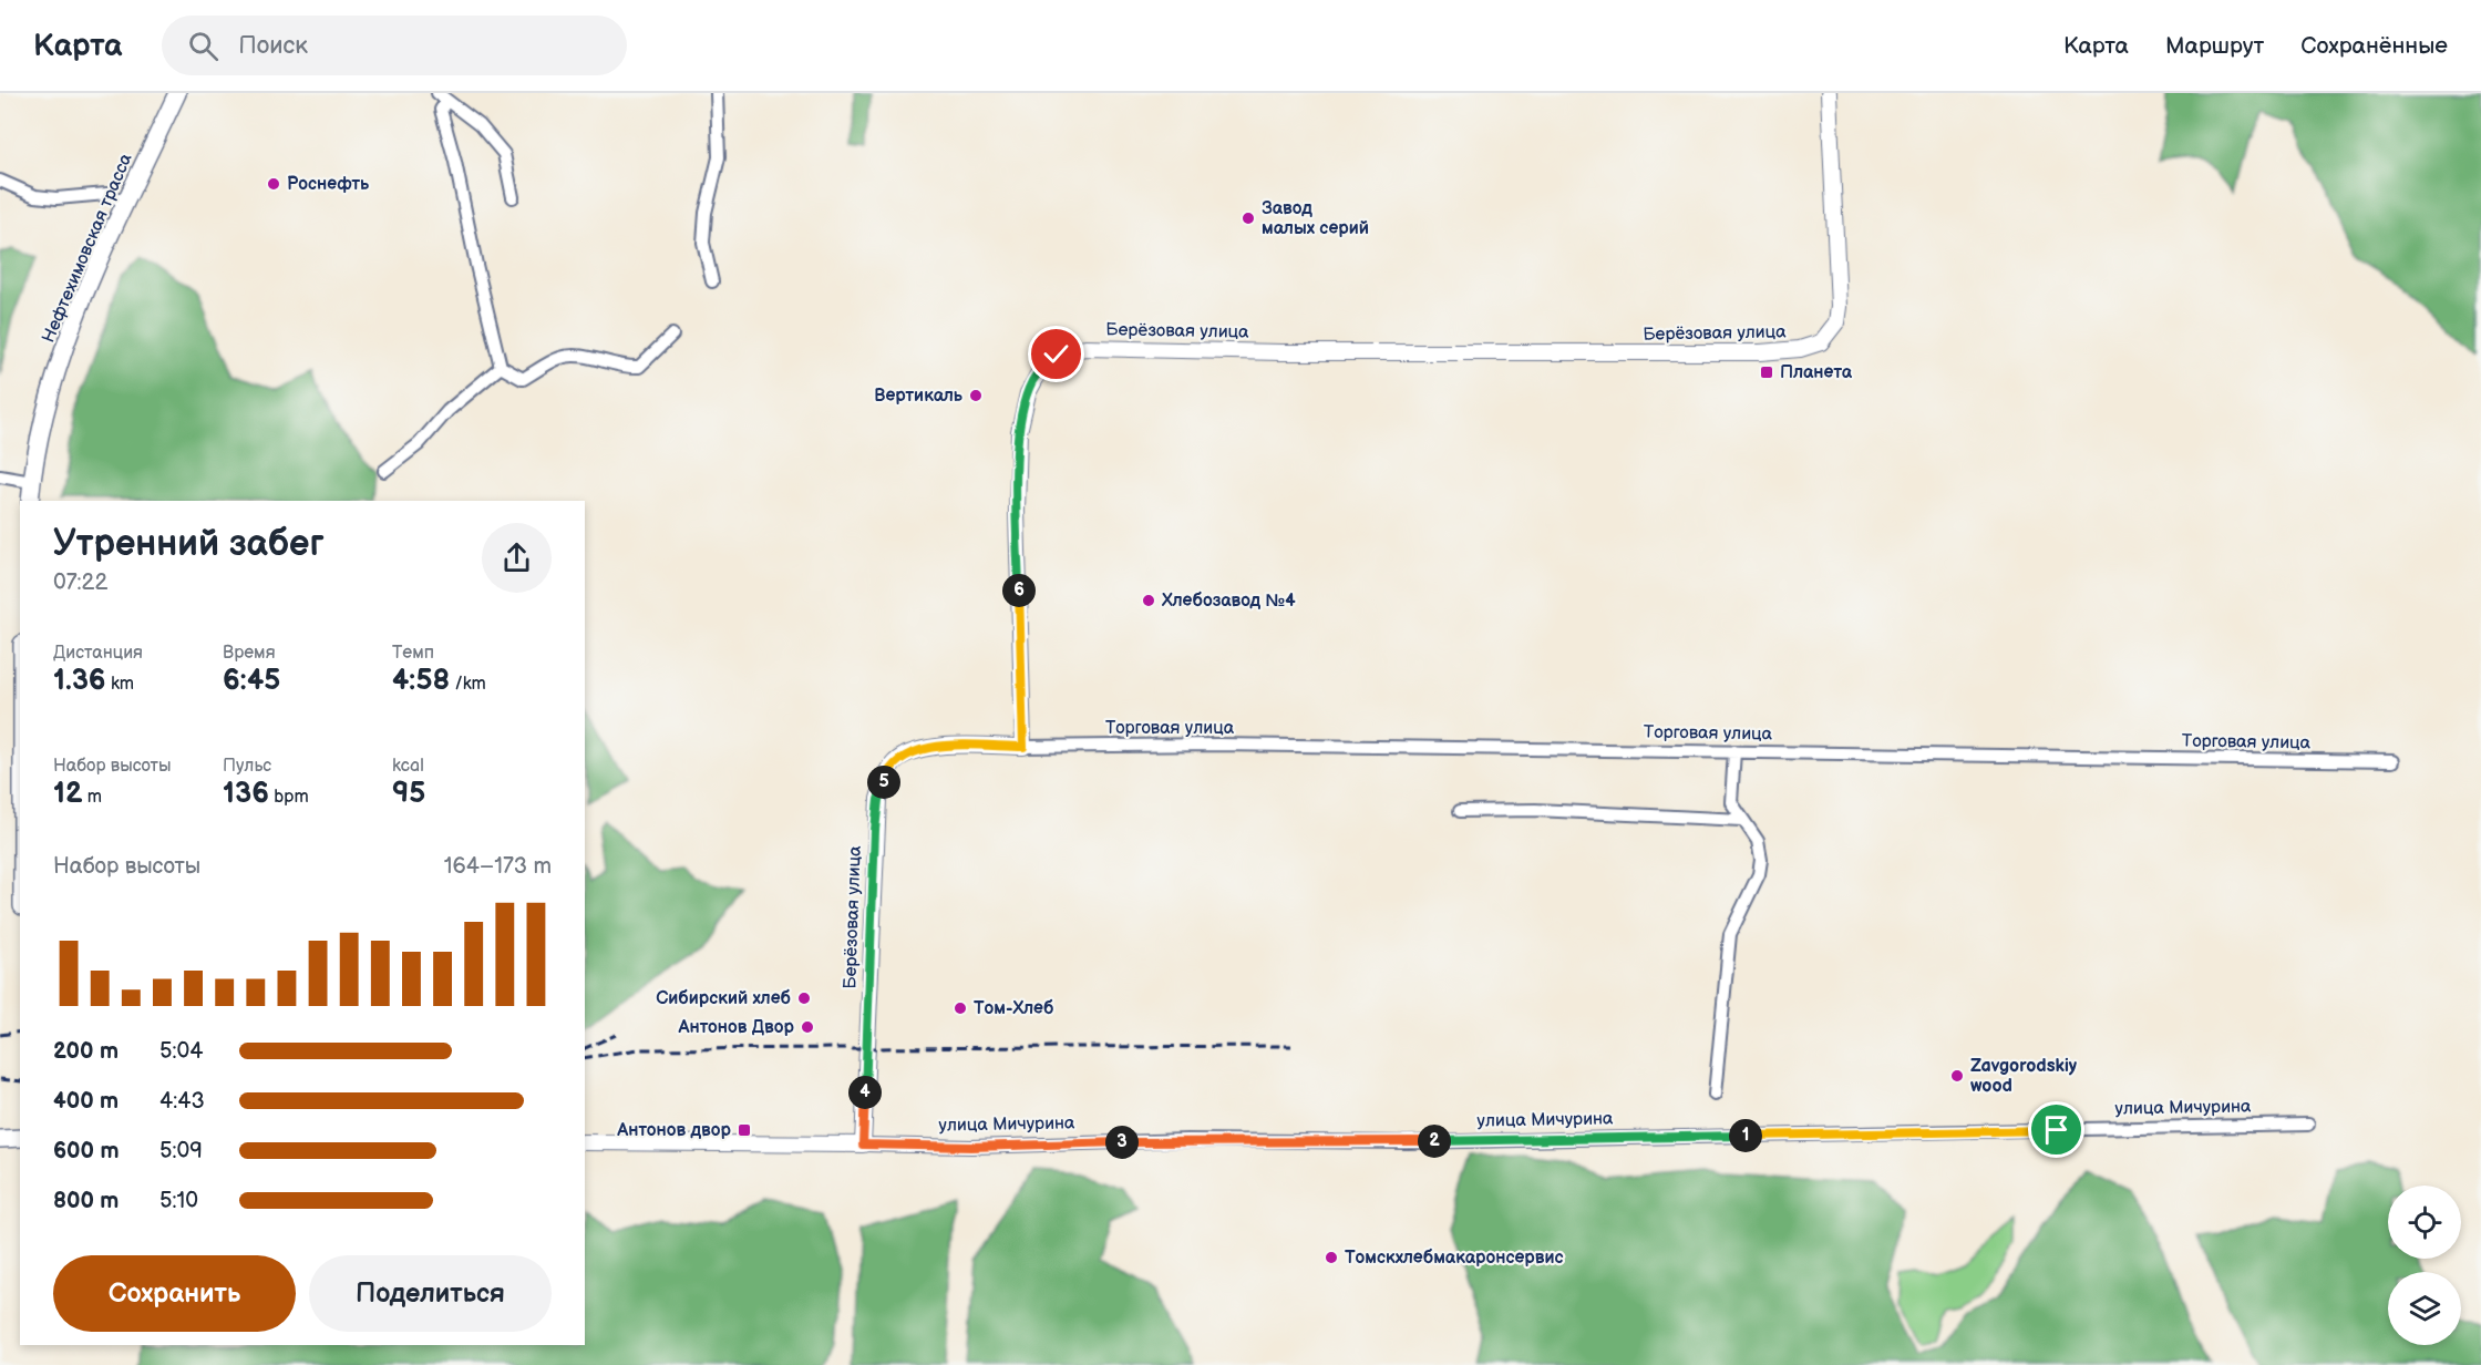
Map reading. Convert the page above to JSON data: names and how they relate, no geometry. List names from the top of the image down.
{
  "streets": {
    "main road": ["Нефтехимовская трасса"],
    "street": ["Берёзовая улица", "Торговая улица", "улица Мичурина"]
  },
  "crossings": [
    ["Берёзовая улица", "Торговая улица"],
    ["Берёзовая улица", "улица Мичурина"]
  ],
  "places": {
    "other": [
      "Роснефть",
      "Завод малых серий",
      "Вертикаль",
      "Хлебозавод №4",
      "Сибирский хлеб",
      "Том-Хлеб",
      "Антонов Двор",
      "Zavgorodskiy wood",
      "Томскхлебмакаронсервис"
    ],
    "transit": ["Планета", "Антонов двор"]
  },
  "page": {
    "header": "Карта",
    "search": "Поиск",
    "nav": ["Карта", "Маршрут", "Сохранённые"],
    "heading": ["Утренний забег", "07:22"],
    "pins": [
      "6",
      "5",
      "4",
      "1",
      "2",
      "3"
    ],
    "stats": [
      ["Дистанция", "1.36 km"],
      ["Время", "6:45"],
      ["Темп", "4:58 /km"],
      ["Набор высоты", "12 m"],
      ["Пульс", "136 bpm"],
      ["kcal", "95"]
    ],
    "chart": ["Набор высоты", "164–173 m"],
    "list": [
      {
        "name": "200 m",
        "note": "5:04"
      },
      {
        "name": "400 m",
        "note": "4:43"
      },
      {
        "name": "600 m",
        "note": "5:09"
      },
      {
        "name": "800 m",
        "note": "5:10"
      }
    ],
    "buttons": ["Сохранить", "Поделиться"]
  }
}
